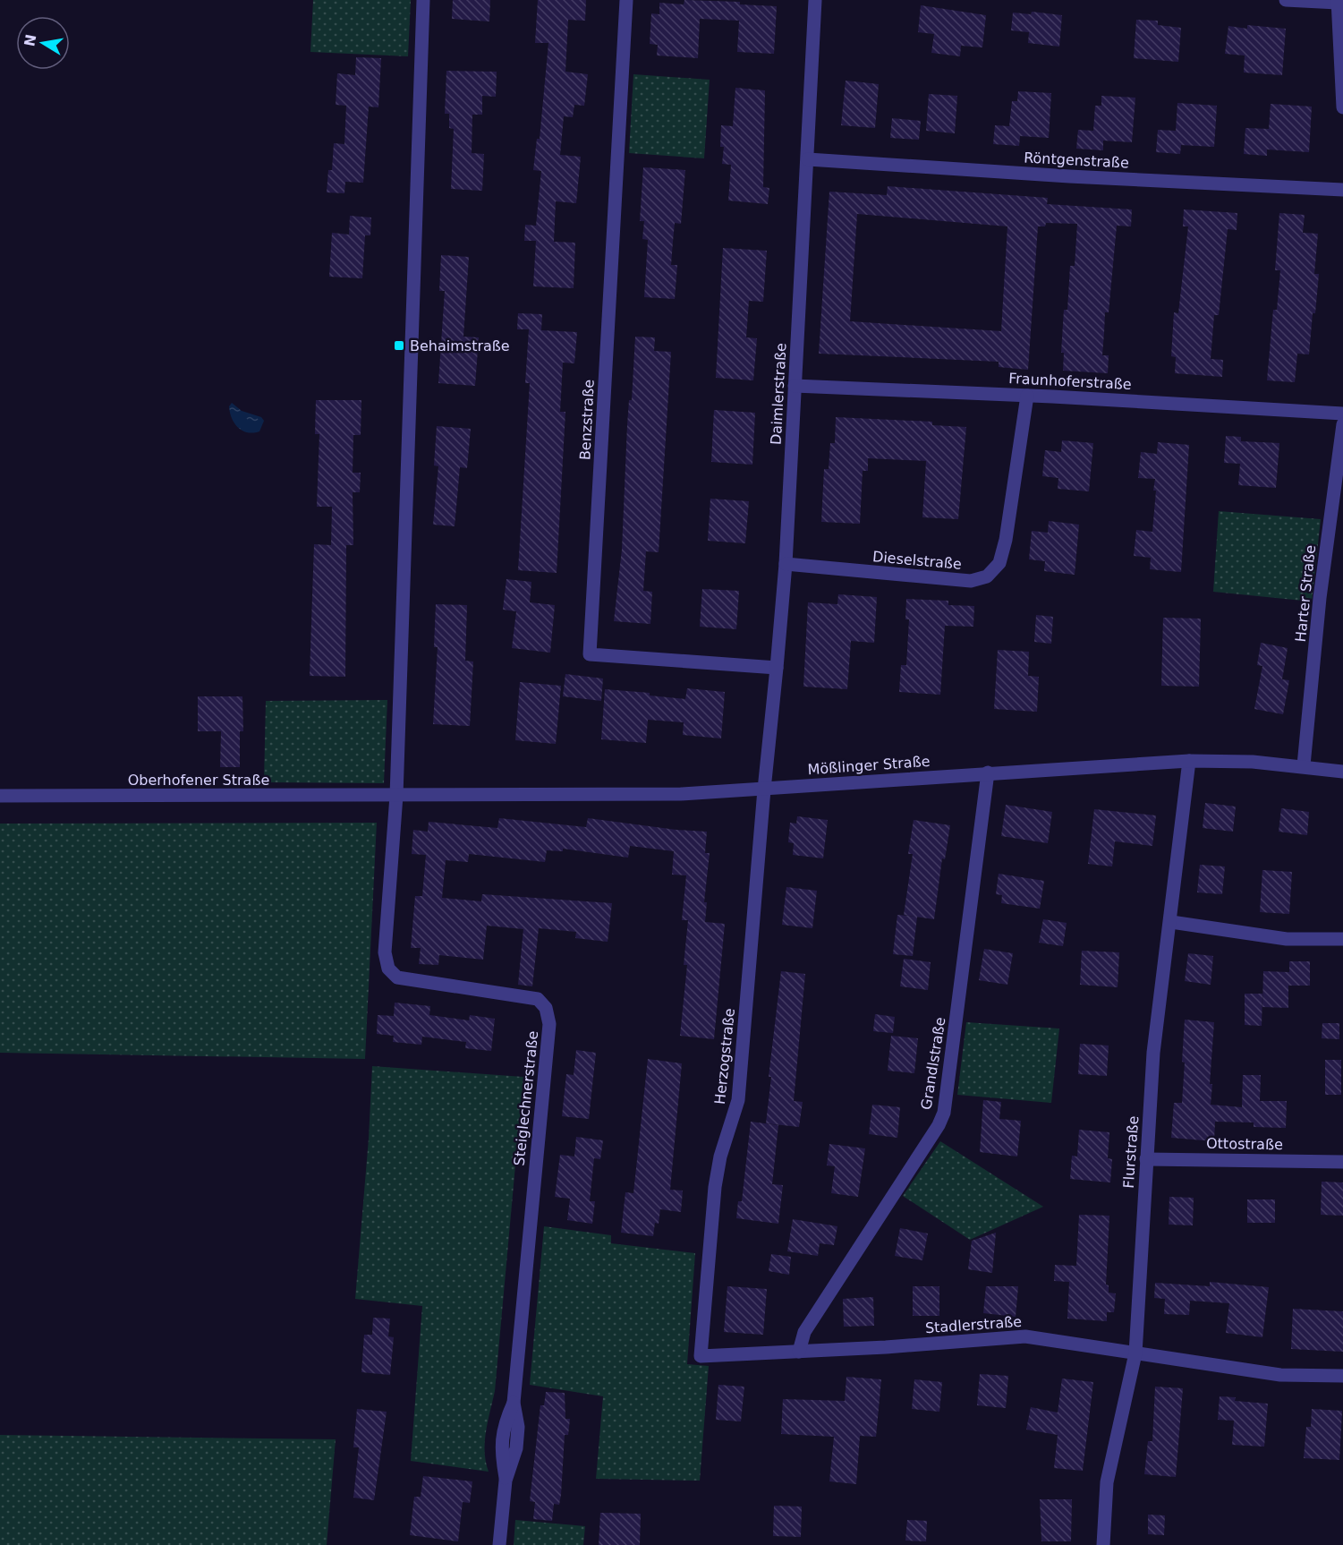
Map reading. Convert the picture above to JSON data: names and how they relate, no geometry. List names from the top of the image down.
{
  "streets": {
    "street": [
      "Röntgenstraße",
      "Fraunhoferstraße",
      "Daimlerstraße",
      "Benzstraße",
      "Dieselstraße",
      "Harter Straße",
      "Mößlinger Straße",
      "Oberhofener Straße",
      "Herzogstraße",
      "Grandlstraße",
      "Steiglechnerstraße",
      "Ottostraße",
      "Flurstraße",
      "Stadlerstraße"
    ]
  },
  "crossings": [
    ["Röntgenstraße", "Daimlerstraße"],
    ["Fraunhoferstraße", "Daimlerstraße"],
    ["Fraunhoferstraße", "Dieselstraße"],
    ["Daimlerstraße", "Benzstraße"],
    ["Daimlerstraße", "Dieselstraße"],
    ["Daimlerstraße", "Mößlinger Straße"],
    ["Daimlerstraße", "Herzogstraße"],
    ["Harter Straße", "Mößlinger Straße"],
    ["Mößlinger Straße", "Oberhofener Straße"],
    ["Mößlinger Straße", "Herzogstraße"],
    ["Mößlinger Straße", "Grandlstraße"],
    ["Mößlinger Straße", "Steiglechnerstraße"],
    ["Mößlinger Straße", "Flurstraße"],
    ["Oberhofener Straße", "Steiglechnerstraße"],
    ["Herzogstraße", "Stadlerstraße"],
    ["Grandlstraße", "Stadlerstraße"],
    ["Ottostraße", "Flurstraße"],
    ["Flurstraße", "Stadlerstraße"]
  ],
  "places": {
    "transit": ["Behaimstraße"]
  },
  "north": "left"
}
